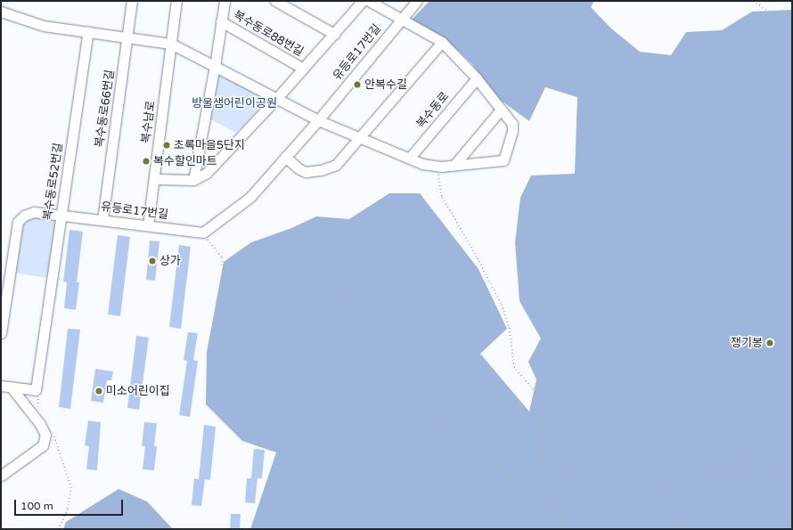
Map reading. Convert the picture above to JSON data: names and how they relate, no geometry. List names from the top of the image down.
{
  "streets": {
    "street": [
      "복수동로88번길",
      "유등로17번길",
      "복수동로66번길",
      "복수동로",
      "복수남로",
      "복수동로52번길"
    ]
  },
  "crossings": [
    ["유등로17번길", "복수동로66번길"],
    ["유등로17번길", "복수남로"],
    ["유등로17번길", "복수동로52번길"]
  ],
  "parks": ["방울샘어린이공원"],
  "places": [
    "안복수길",
    "초록마을5단지",
    "복수할인마트",
    "상가",
    "쟁기봉",
    "미소어린이집"
  ],
  "scale_bar": "100 m"
}
